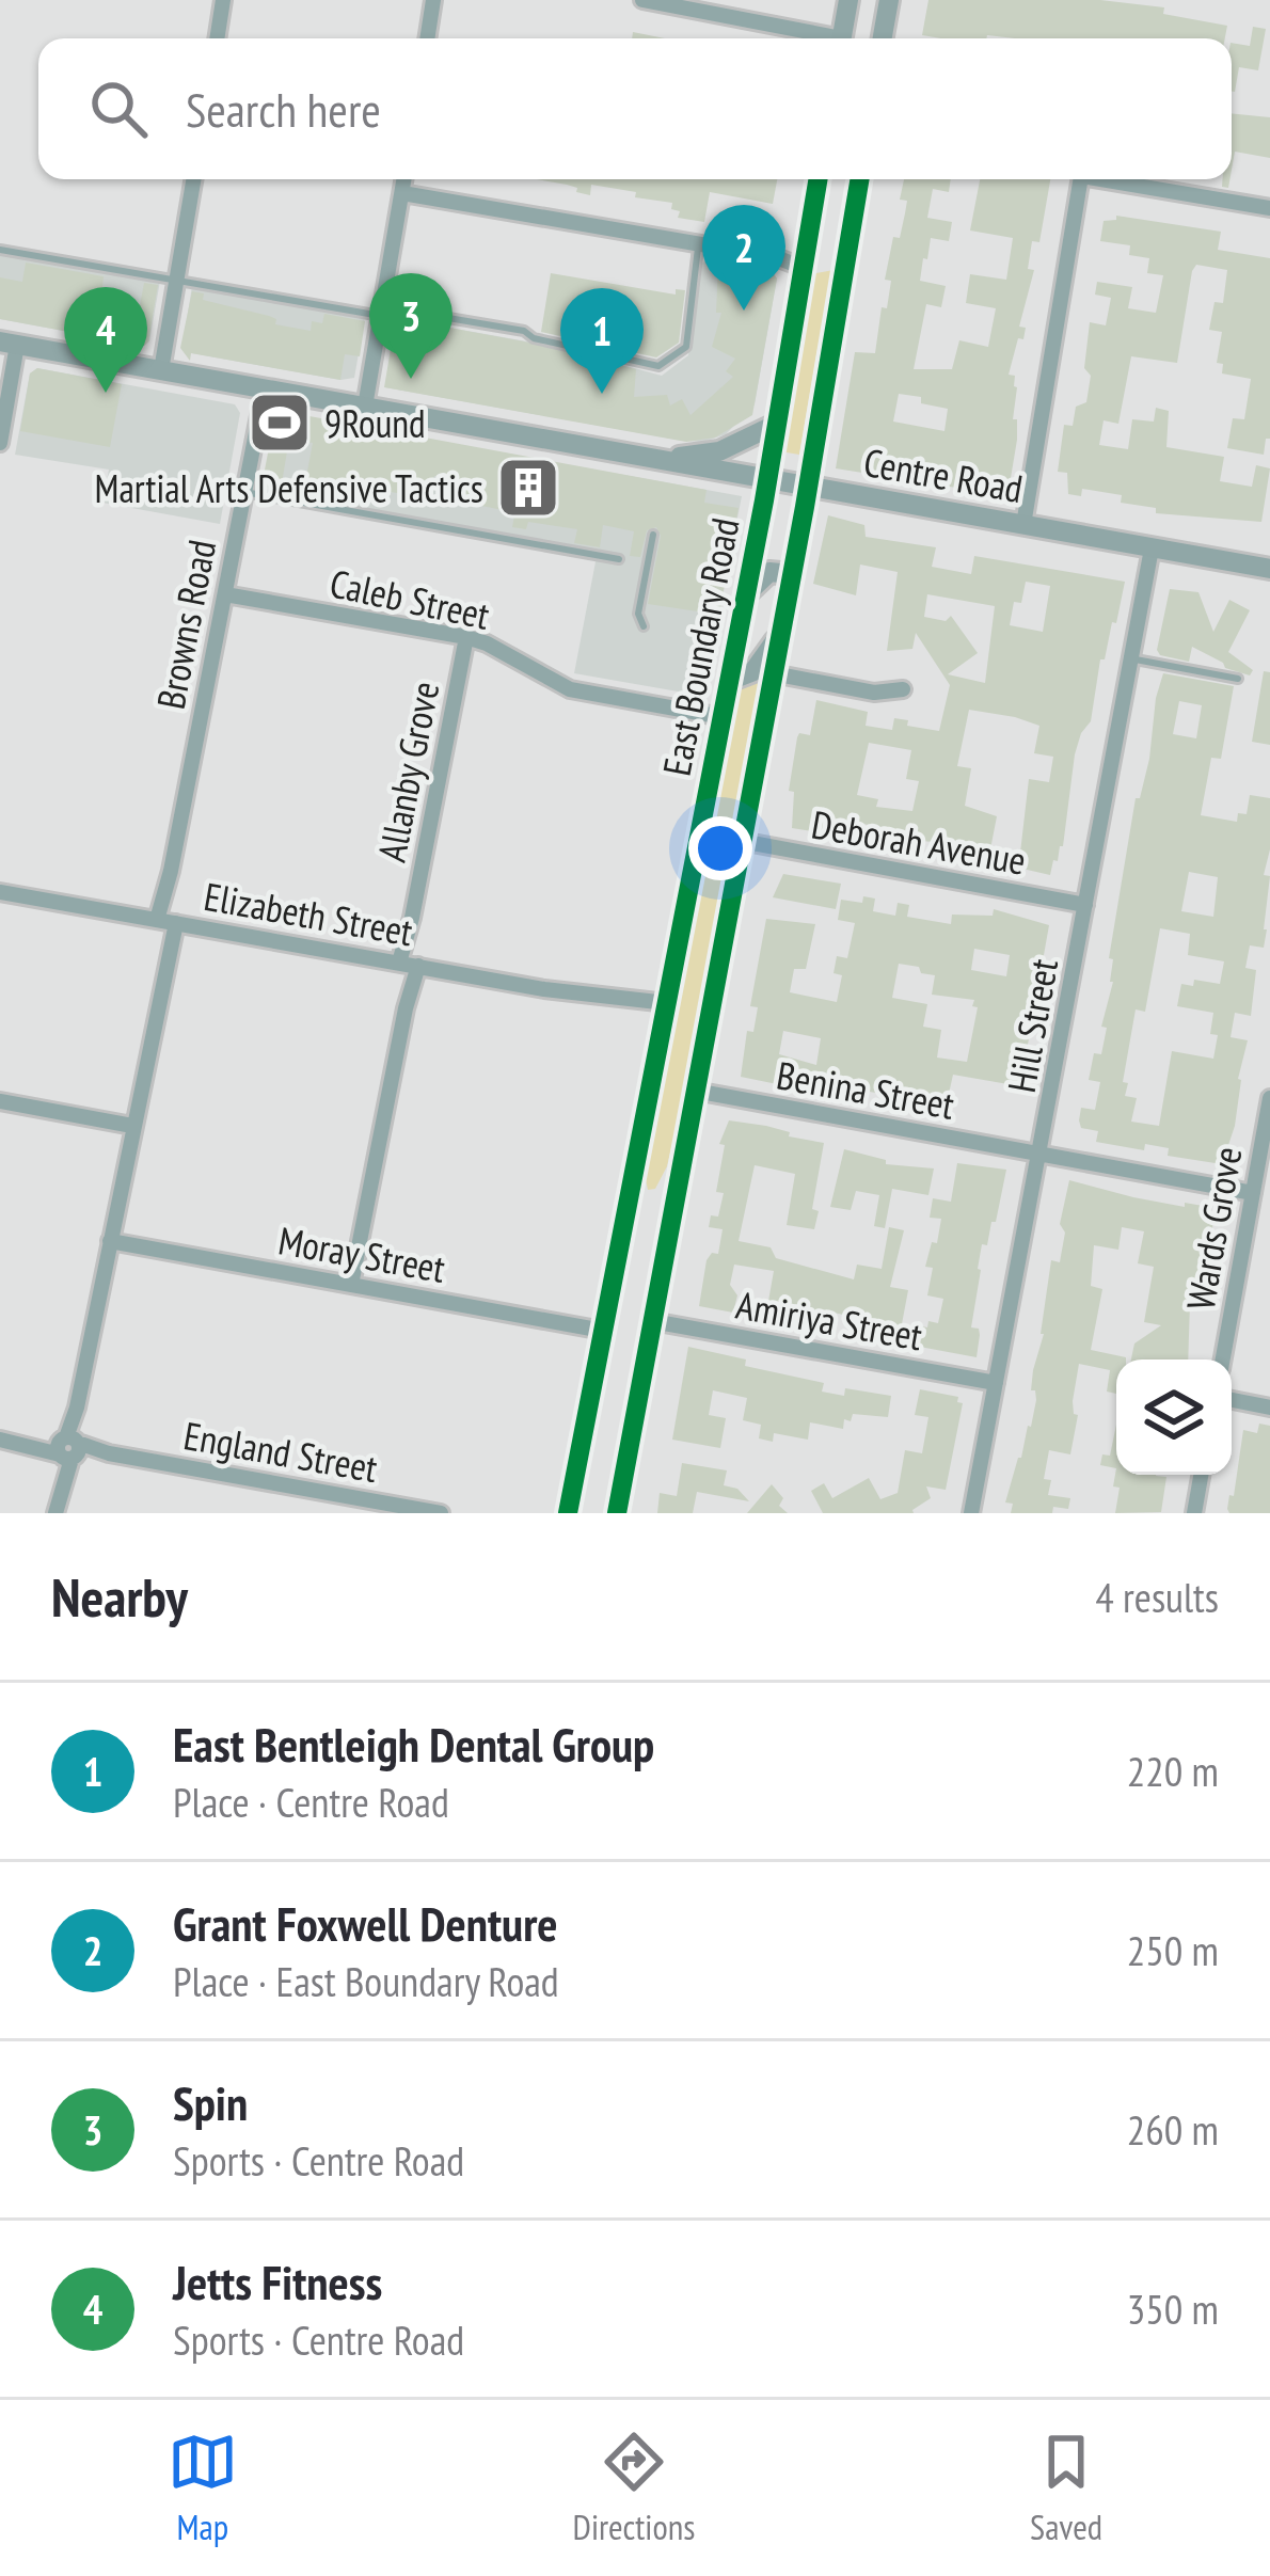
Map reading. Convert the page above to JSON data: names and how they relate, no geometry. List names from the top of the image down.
{
  "streets": {
    "main road": ["Centre Road", "East Boundary Road"],
    "street": [
      "Caleb Street",
      "Browns Road",
      "Allanby Grove",
      "Deborah Avenue",
      "Elizabeth Street",
      "Hill Street",
      "Benina Street",
      "Wards Grove",
      "Moray Street",
      "Amiriya Street",
      "England Street"
    ]
  },
  "crossings": [
    ["Centre Road", "Browns Road"],
    ["Centre Road", "East Boundary Road"],
    ["Centre Road", "Hill Street"],
    ["Caleb Street", "Browns Road"],
    ["Caleb Street", "East Boundary Road"],
    ["Caleb Street", "Allanby Grove"],
    ["Browns Road", "Elizabeth Street"],
    ["Browns Road", "Moray Street"],
    ["Browns Road", "England Street"],
    ["East Boundary Road", "Deborah Avenue"],
    ["East Boundary Road", "Elizabeth Street"],
    ["East Boundary Road", "Benina Street"],
    ["East Boundary Road", "Moray Street"],
    ["East Boundary Road", "Amiriya Street"],
    ["Allanby Grove", "Elizabeth Street"],
    ["Allanby Grove", "Moray Street"],
    ["Deborah Avenue", "Hill Street"],
    ["Hill Street", "Benina Street"],
    ["Hill Street", "Amiriya Street"],
    ["Benina Street", "Wards Grove"]
  ],
  "places": {
    "sports": ["9Round"],
    "building": ["Martial Arts Defensive Tactics"]
  },
  "page": {
    "search": "Search here",
    "pins": [
      "2",
      "3",
      "4",
      "1"
    ],
    "heading": ["Nearby", "4 results"],
    "list": [
      {
        "mark": "1",
        "name": "East Bentleigh Dental Group",
        "note": "Place · Centre Road",
        "value": "220 m"
      },
      {
        "mark": "2",
        "name": "Grant Foxwell Denture",
        "note": "Place · East Boundary Road",
        "value": "250 m"
      },
      {
        "mark": "3",
        "name": "Spin",
        "note": "Sports · Centre Road",
        "value": "260 m"
      },
      {
        "mark": "4",
        "name": "Jetts Fitness",
        "note": "Sports · Centre Road",
        "value": "350 m"
      }
    ],
    "nav": ["Map", "Directions", "Saved"]
  }
}
